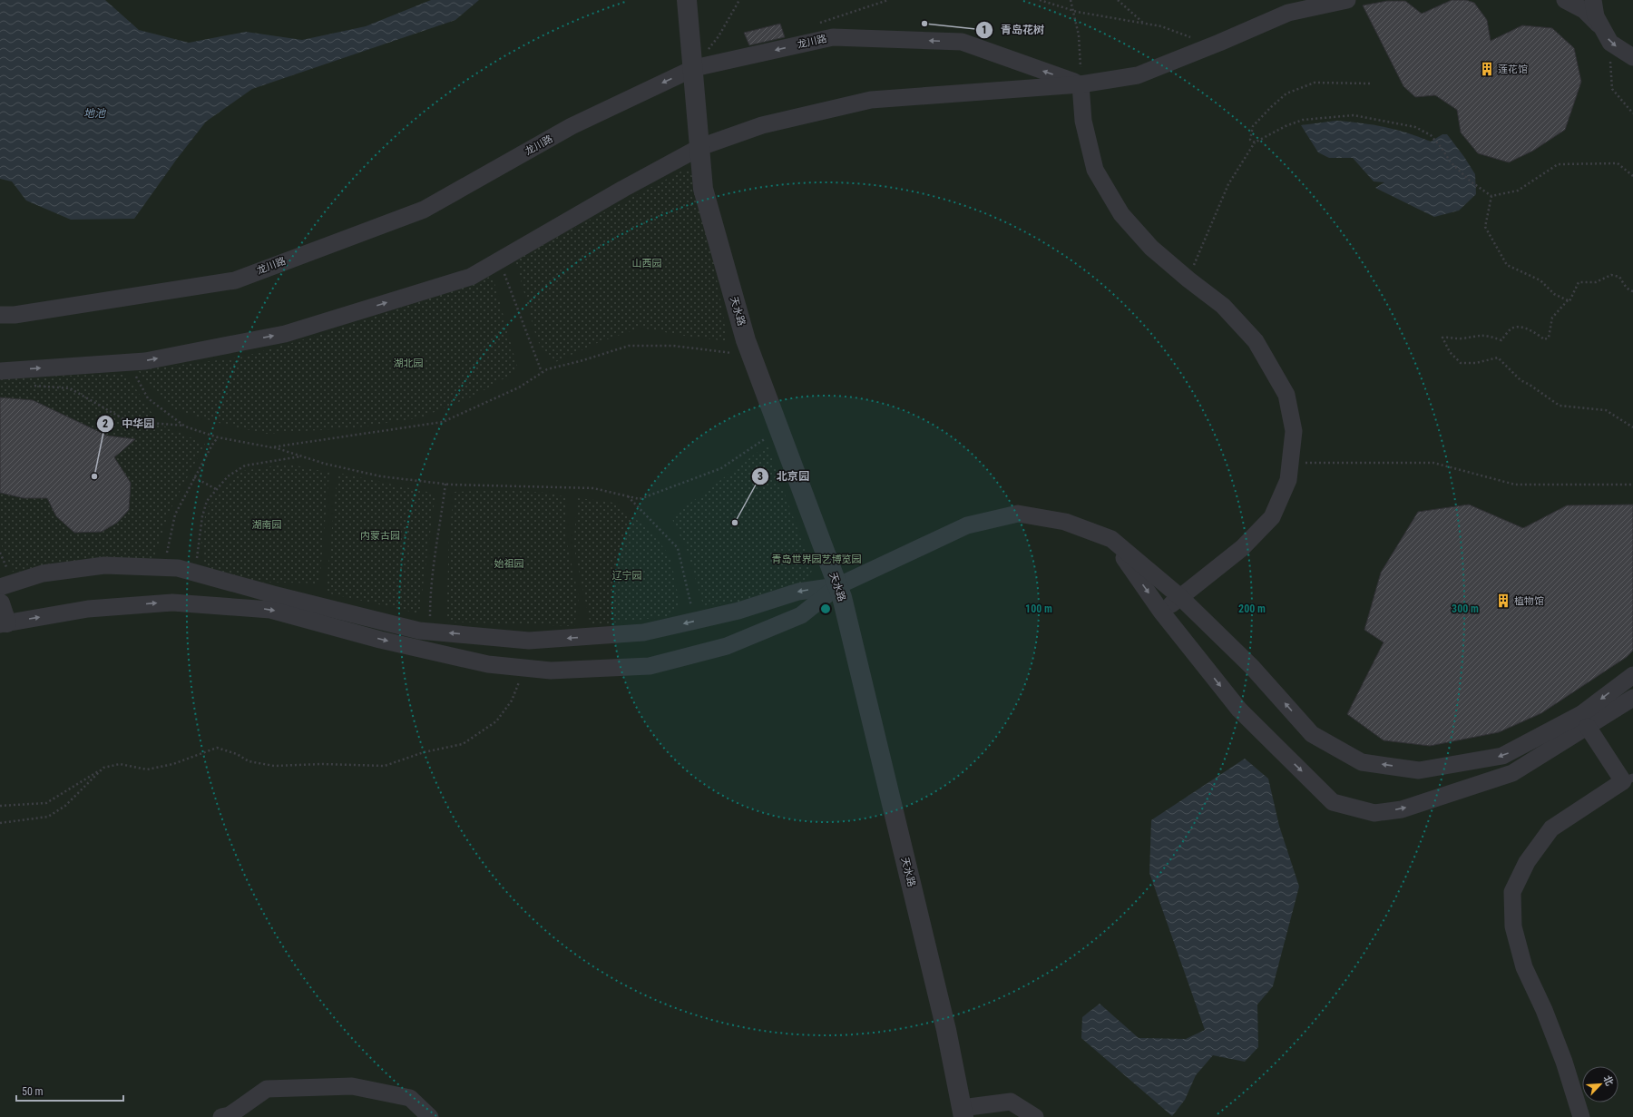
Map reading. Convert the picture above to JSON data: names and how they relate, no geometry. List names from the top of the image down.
{
  "streets": {
    "street": ["龙川路", "天水路"]
  },
  "crossings": [
    ["龙川路", "天水路"]
  ],
  "water": ["地池"],
  "parks": [
    "山西园",
    "湖北园",
    "湖南园",
    "内蒙古园",
    "青岛世界园艺博览园",
    "始祖园",
    "辽宁园"
  ],
  "places": {
    "other": ["青岛花树", "中华园", "北京园"],
    "building": ["莲花馆", "植物馆"]
  },
  "scale_bar": "50 m",
  "north": "top right",
  "rings": ["100 m", "200 m", "300 m"]
}
